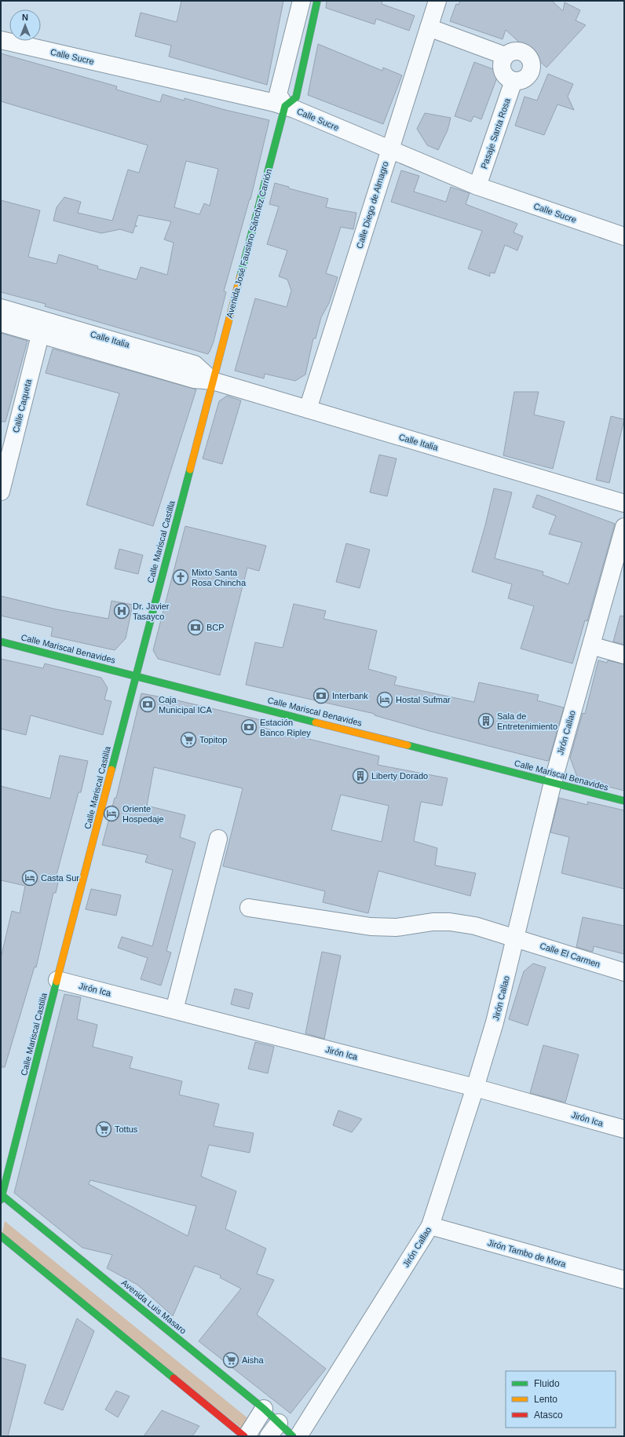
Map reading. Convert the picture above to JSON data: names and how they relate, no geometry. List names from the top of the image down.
{
  "streets": {
    "main road": [
      "Avenida José Faustino Sánchez Carrión",
      "Calle Mariscal Castilla",
      "Calle Mariscal Benavides",
      "Avenida Luis Masaro"
    ],
    "street": [
      "Calle Sucre",
      "Pasaje Santa Rosa",
      "Calle Diego de Almagro",
      "Calle Italia",
      "Calle Caqueta",
      "Jirón Callao",
      "Calle El Carmen",
      "Jirón Ica",
      "Jirón Tambo de Mora"
    ]
  },
  "crossings": [
    ["Calle Sucre", "Pasaje Santa Rosa"],
    ["Calle Sucre", "Calle Diego de Almagro"],
    ["Calle Sucre", "Avenida José Faustino Sánchez Carrión"],
    ["Calle Diego de Almagro", "Calle Italia"],
    ["Avenida José Faustino Sánchez Carrión", "Calle Italia"],
    ["Avenida José Faustino Sánchez Carrión", "Calle Mariscal Castilla"],
    ["Calle Italia", "Calle Caqueta"],
    ["Calle Italia", "Calle Mariscal Castilla"],
    ["Calle Mariscal Castilla", "Calle Mariscal Benavides"],
    ["Calle Mariscal Castilla", "Jirón Ica"],
    ["Calle Mariscal Castilla", "Avenida Luis Masaro"],
    ["Calle Mariscal Benavides", "Jirón Callao"],
    ["Jirón Callao", "Calle El Carmen"],
    ["Jirón Callao", "Jirón Ica"],
    ["Jirón Callao", "Jirón Tambo de Mora"]
  ],
  "places": {
    "church": ["Mixto Santa Rosa Chincha"],
    "hospital": ["Dr. Javier Tasayco"],
    "bank": [
      "BCP",
      "Interbank",
      "Caja Municipal ICA",
      "Estación Banco Ripley"
    ],
    "hotel": ["Hostal Sufmar", "Oriente Hospedaje", "Casta Sur"],
    "building": ["Sala de Entretenimiento", "Liberty Dorado"],
    "supermarket": ["Topitop", "Tottus", "Aisha"]
  },
  "legend": ["Fluido", "Lento", "Atasco"],
  "north": "top"
}
